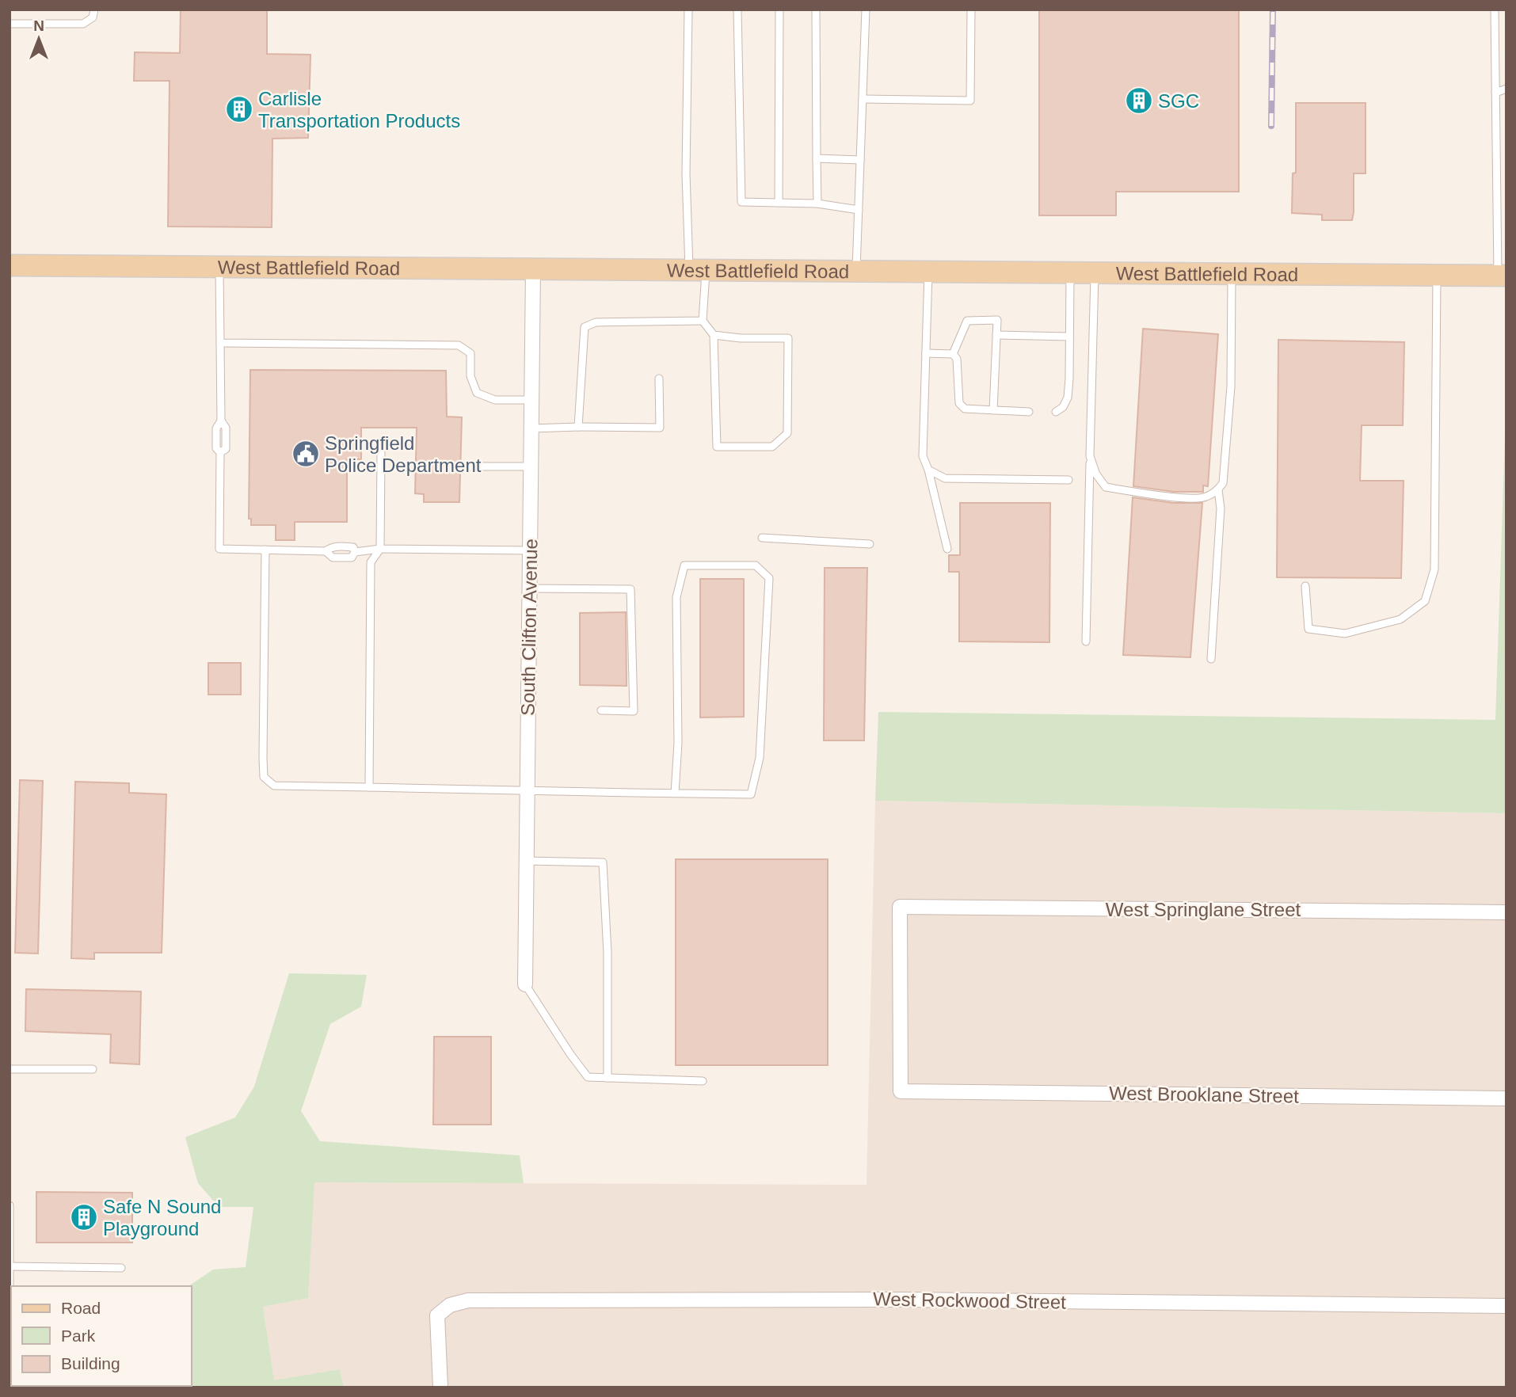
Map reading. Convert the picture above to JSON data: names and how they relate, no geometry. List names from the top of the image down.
{
  "streets": {
    "main road": ["West Battlefield Road"],
    "street": [
      "South Clifton Avenue",
      "West Springlane Street",
      "West Brooklane Street",
      "West Rockwood Street"
    ]
  },
  "crossings": [
    ["West Battlefield Road", "South Clifton Avenue"],
    ["West Springlane Street", "West Brooklane Street"]
  ],
  "places": {
    "building": ["SGC", "Carlisle Transportation Products", "Safe N Sound Playground"],
    "public building": ["Springfield Police Department"]
  },
  "legend": ["Road", "Park", "Building"],
  "north": "top"
}
